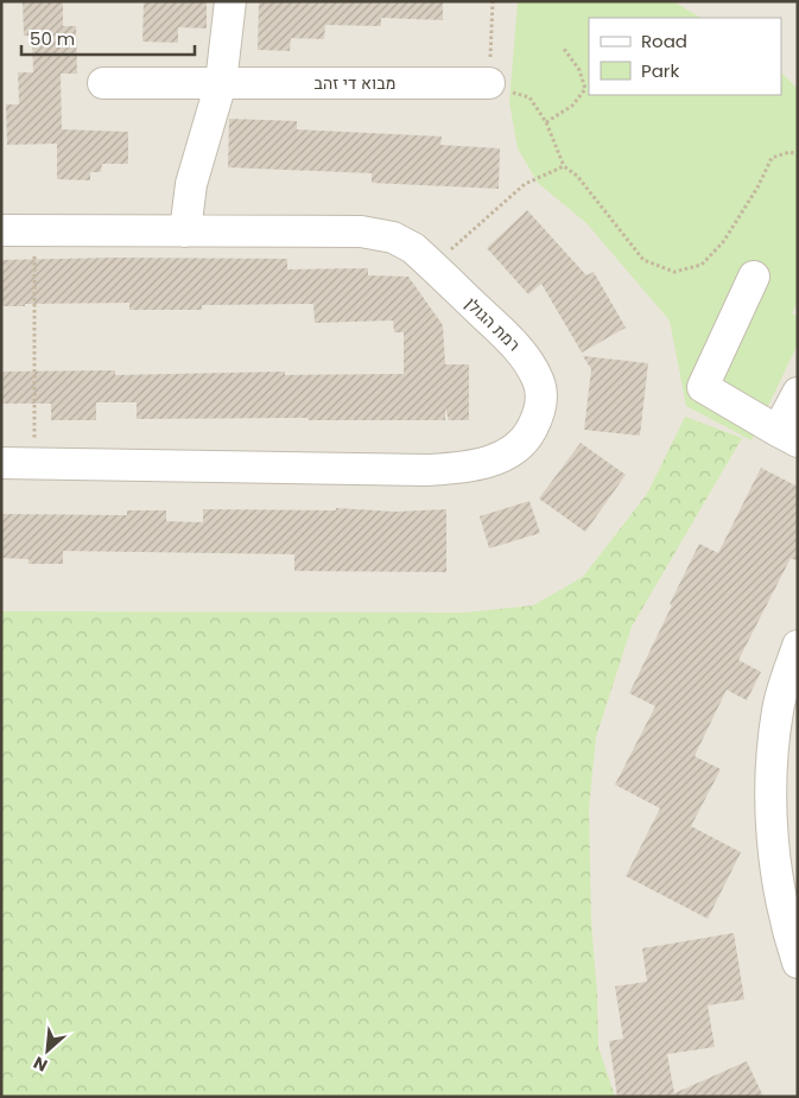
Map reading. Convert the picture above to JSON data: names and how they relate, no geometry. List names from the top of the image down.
{
  "streets": {
    "street": ["מבוא די זהב", "רמת הגולן"]
  },
  "legend": ["Road", "Park"],
  "scale_bar": "50 m",
  "north": "bottom left"
}
